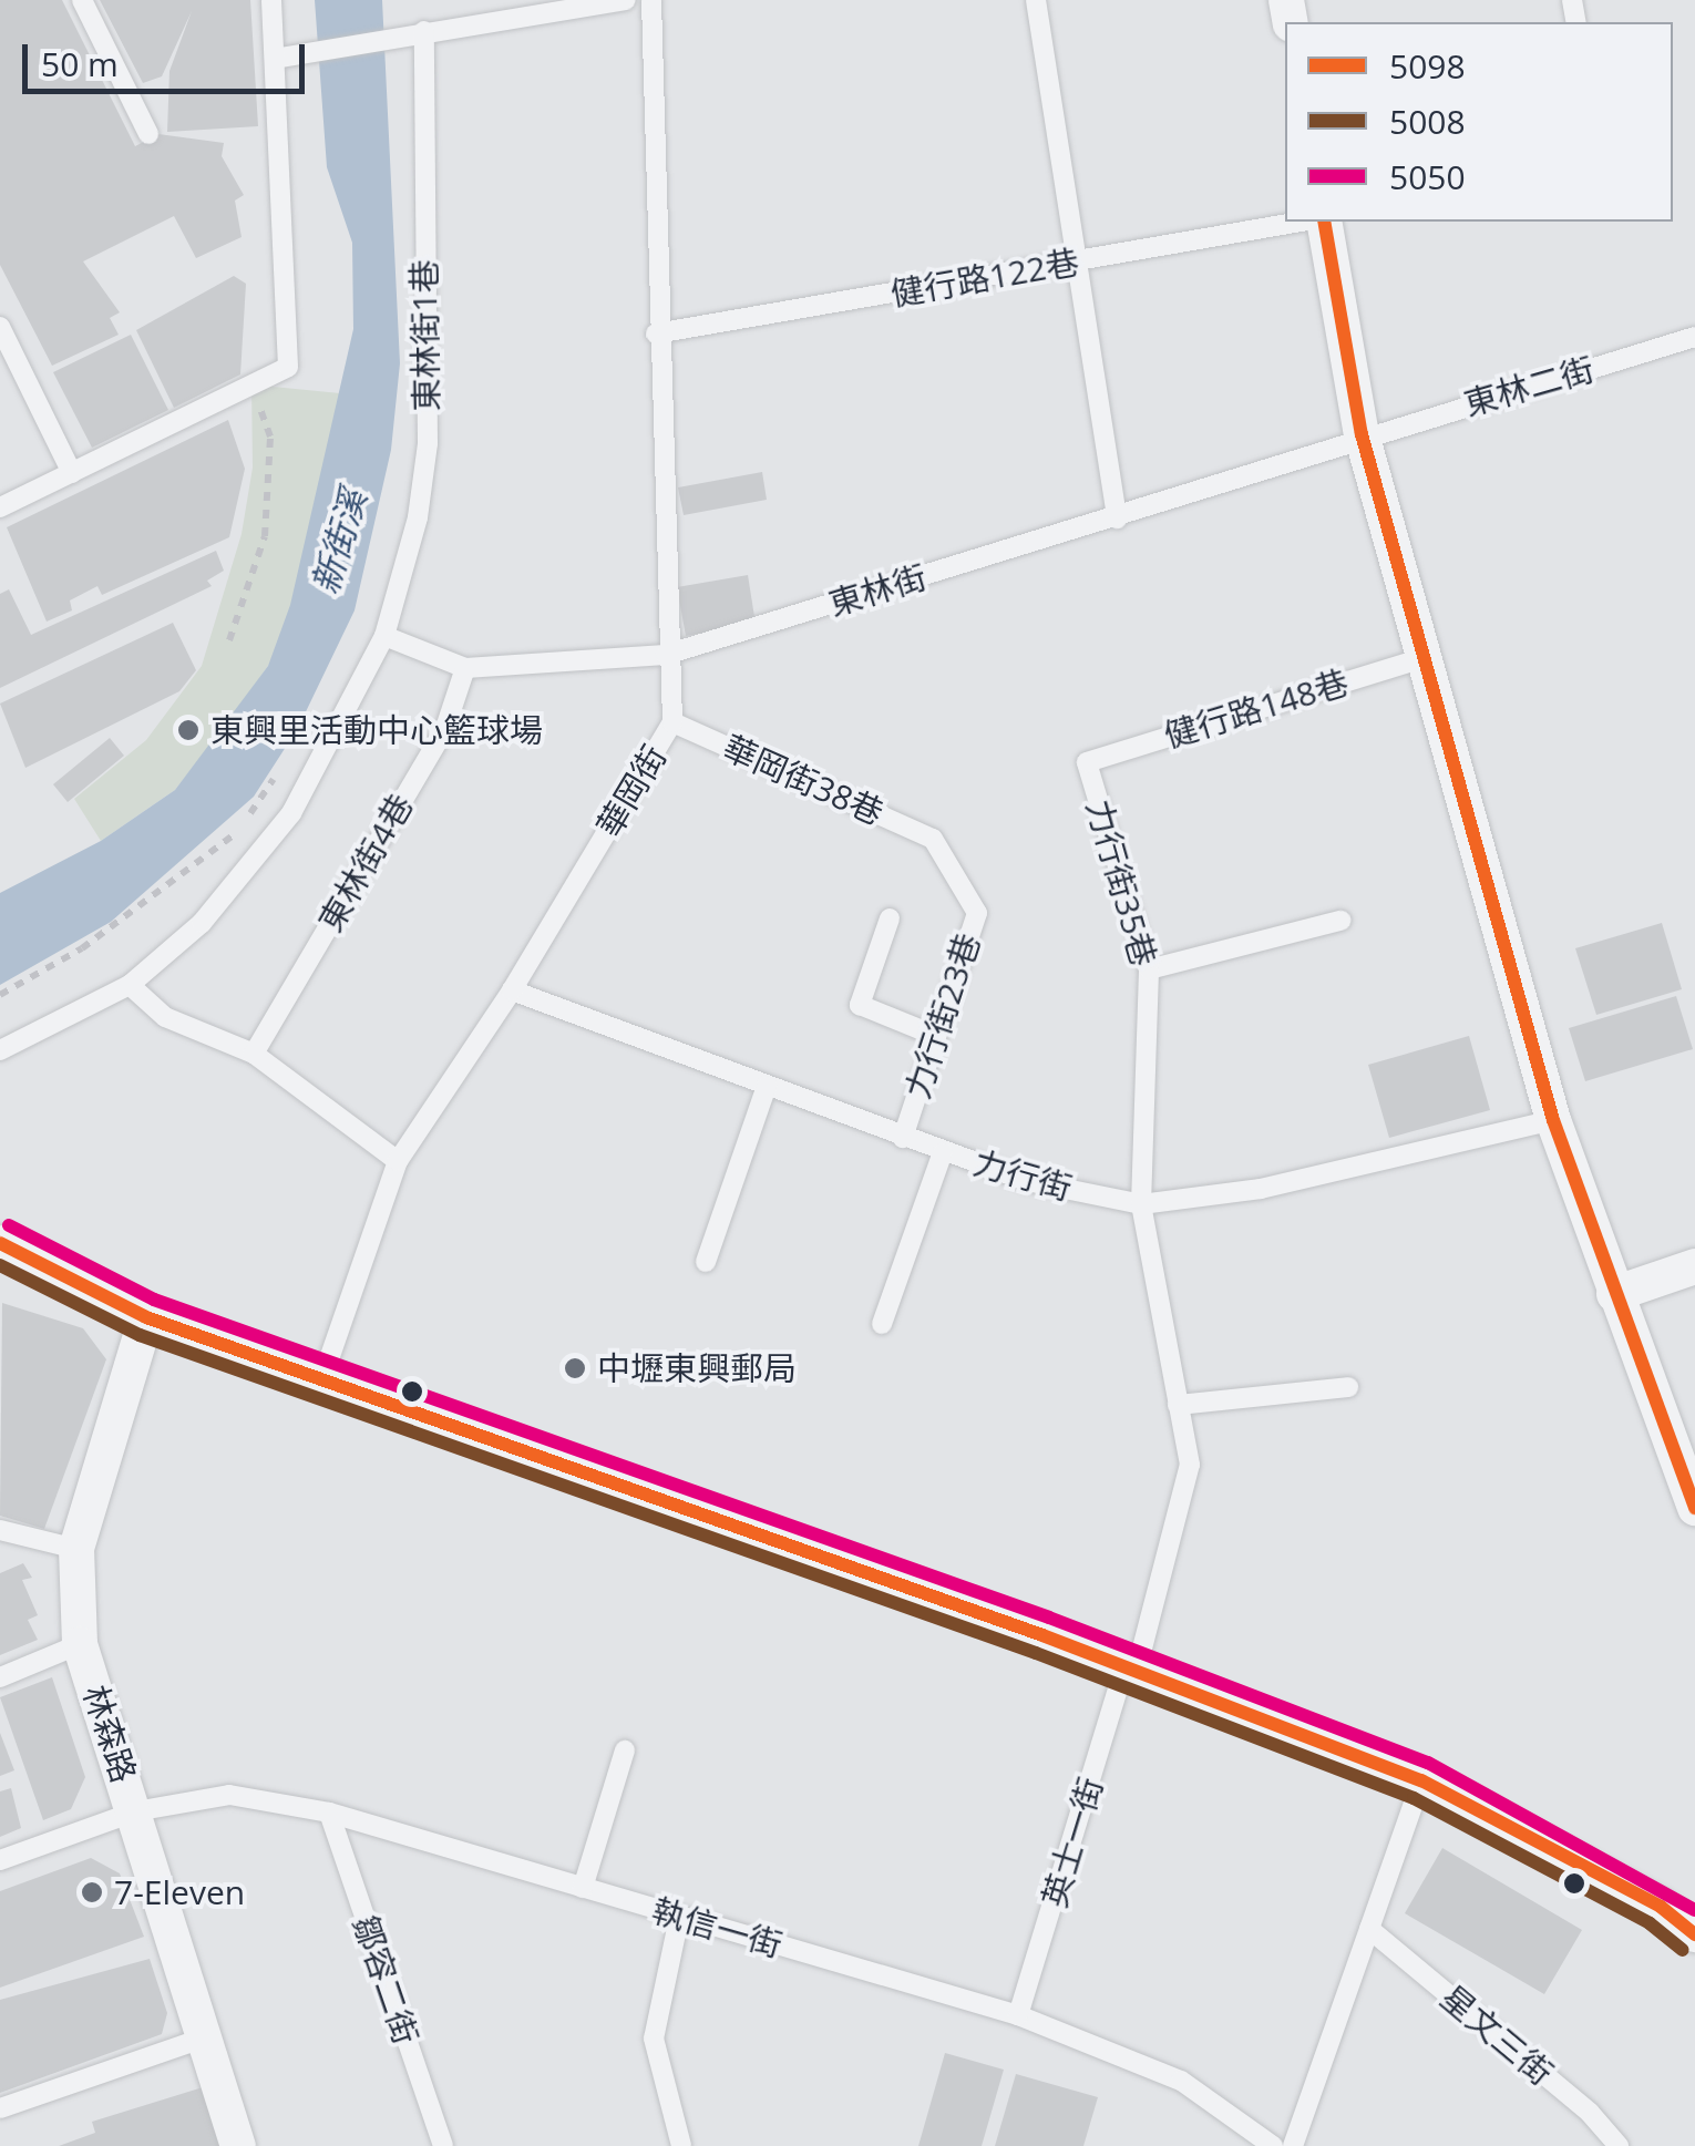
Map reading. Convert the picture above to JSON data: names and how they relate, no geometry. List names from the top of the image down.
{
  "streets": {
    "street": ["林森路"],
    "lane": [
      "健行路122巷",
      "東林街1巷",
      "東林二街",
      "東林街",
      "健行路148巷",
      "華岡街38巷",
      "華岡街",
      "東林街4巷",
      "力行街35巷",
      "力行街23巷",
      "力行街",
      "英士一街",
      "執信一街",
      "鄒容二街",
      "星文三街"
    ]
  },
  "crossings": [
    ["健行路122巷", "華岡街"],
    ["東林街1巷", "東林街"],
    ["東林二街", "東林街"],
    ["東林街", "華岡街"],
    ["東林街", "東林街4巷"],
    ["健行路148巷", "力行街35巷"],
    ["華岡街38巷", "華岡街"],
    ["華岡街38巷", "力行街23巷"],
    ["華岡街", "力行街"],
    ["力行街35巷", "力行街"],
    ["力行街35巷", "英士一街"],
    ["力行街23巷", "力行街"],
    ["林森路", "執信一街"],
    ["英士一街", "執信一街"],
    ["執信一街", "鄒容二街"]
  ],
  "water": ["新街溪"],
  "places": ["東興里活動中心籃球場", "中壢東興郵局", "7-Eleven"],
  "lines": ["transit line 5098", "transit line 5050", "transit line 5008"],
  "legend": ["5098", "5008", "5050"],
  "scale_bar": "50 m"
}
